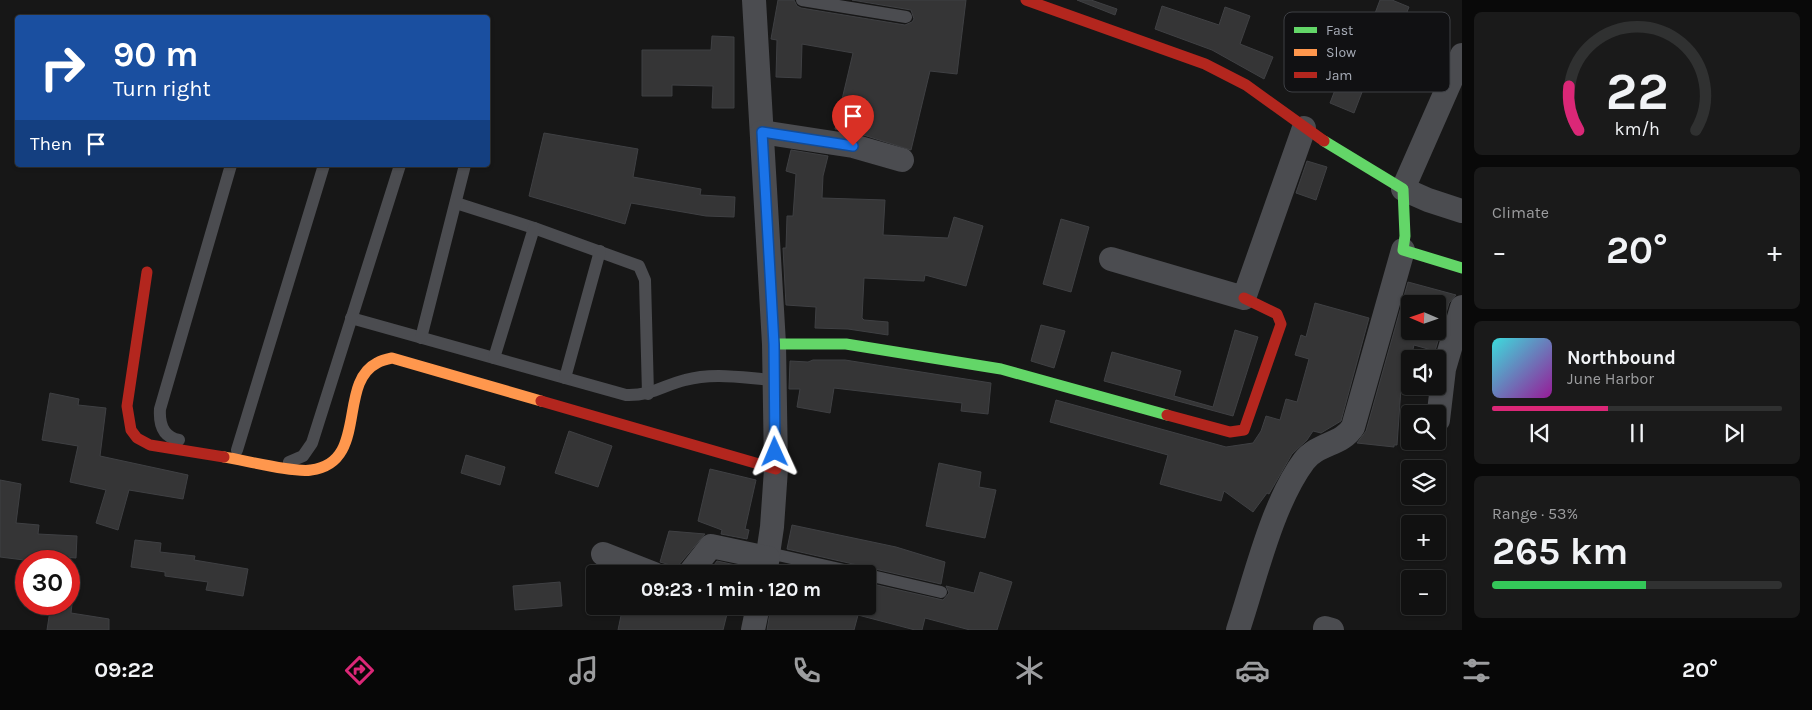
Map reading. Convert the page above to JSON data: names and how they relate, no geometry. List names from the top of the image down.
{
  "legend": ["Fast", "Slow", "Jam"],
  "north": "left",
  "page": {
    "turn": ["90 m", "Turn right"],
    "then": "Then",
    "tile": [
      "Climate",
      ["Range · 53%", "265 km"]
    ],
    "heat": ["−", "20°", "+"],
    "map_buttons": ["+", "−"],
    "song": ["Northbound", "June Harbor"],
    "limit": "30",
    "trip": "09:23 · 1 min · 120 m",
    "tabs": ["09:22", "20°"],
    "gauge": ["22", "km/h"]
  }
}
